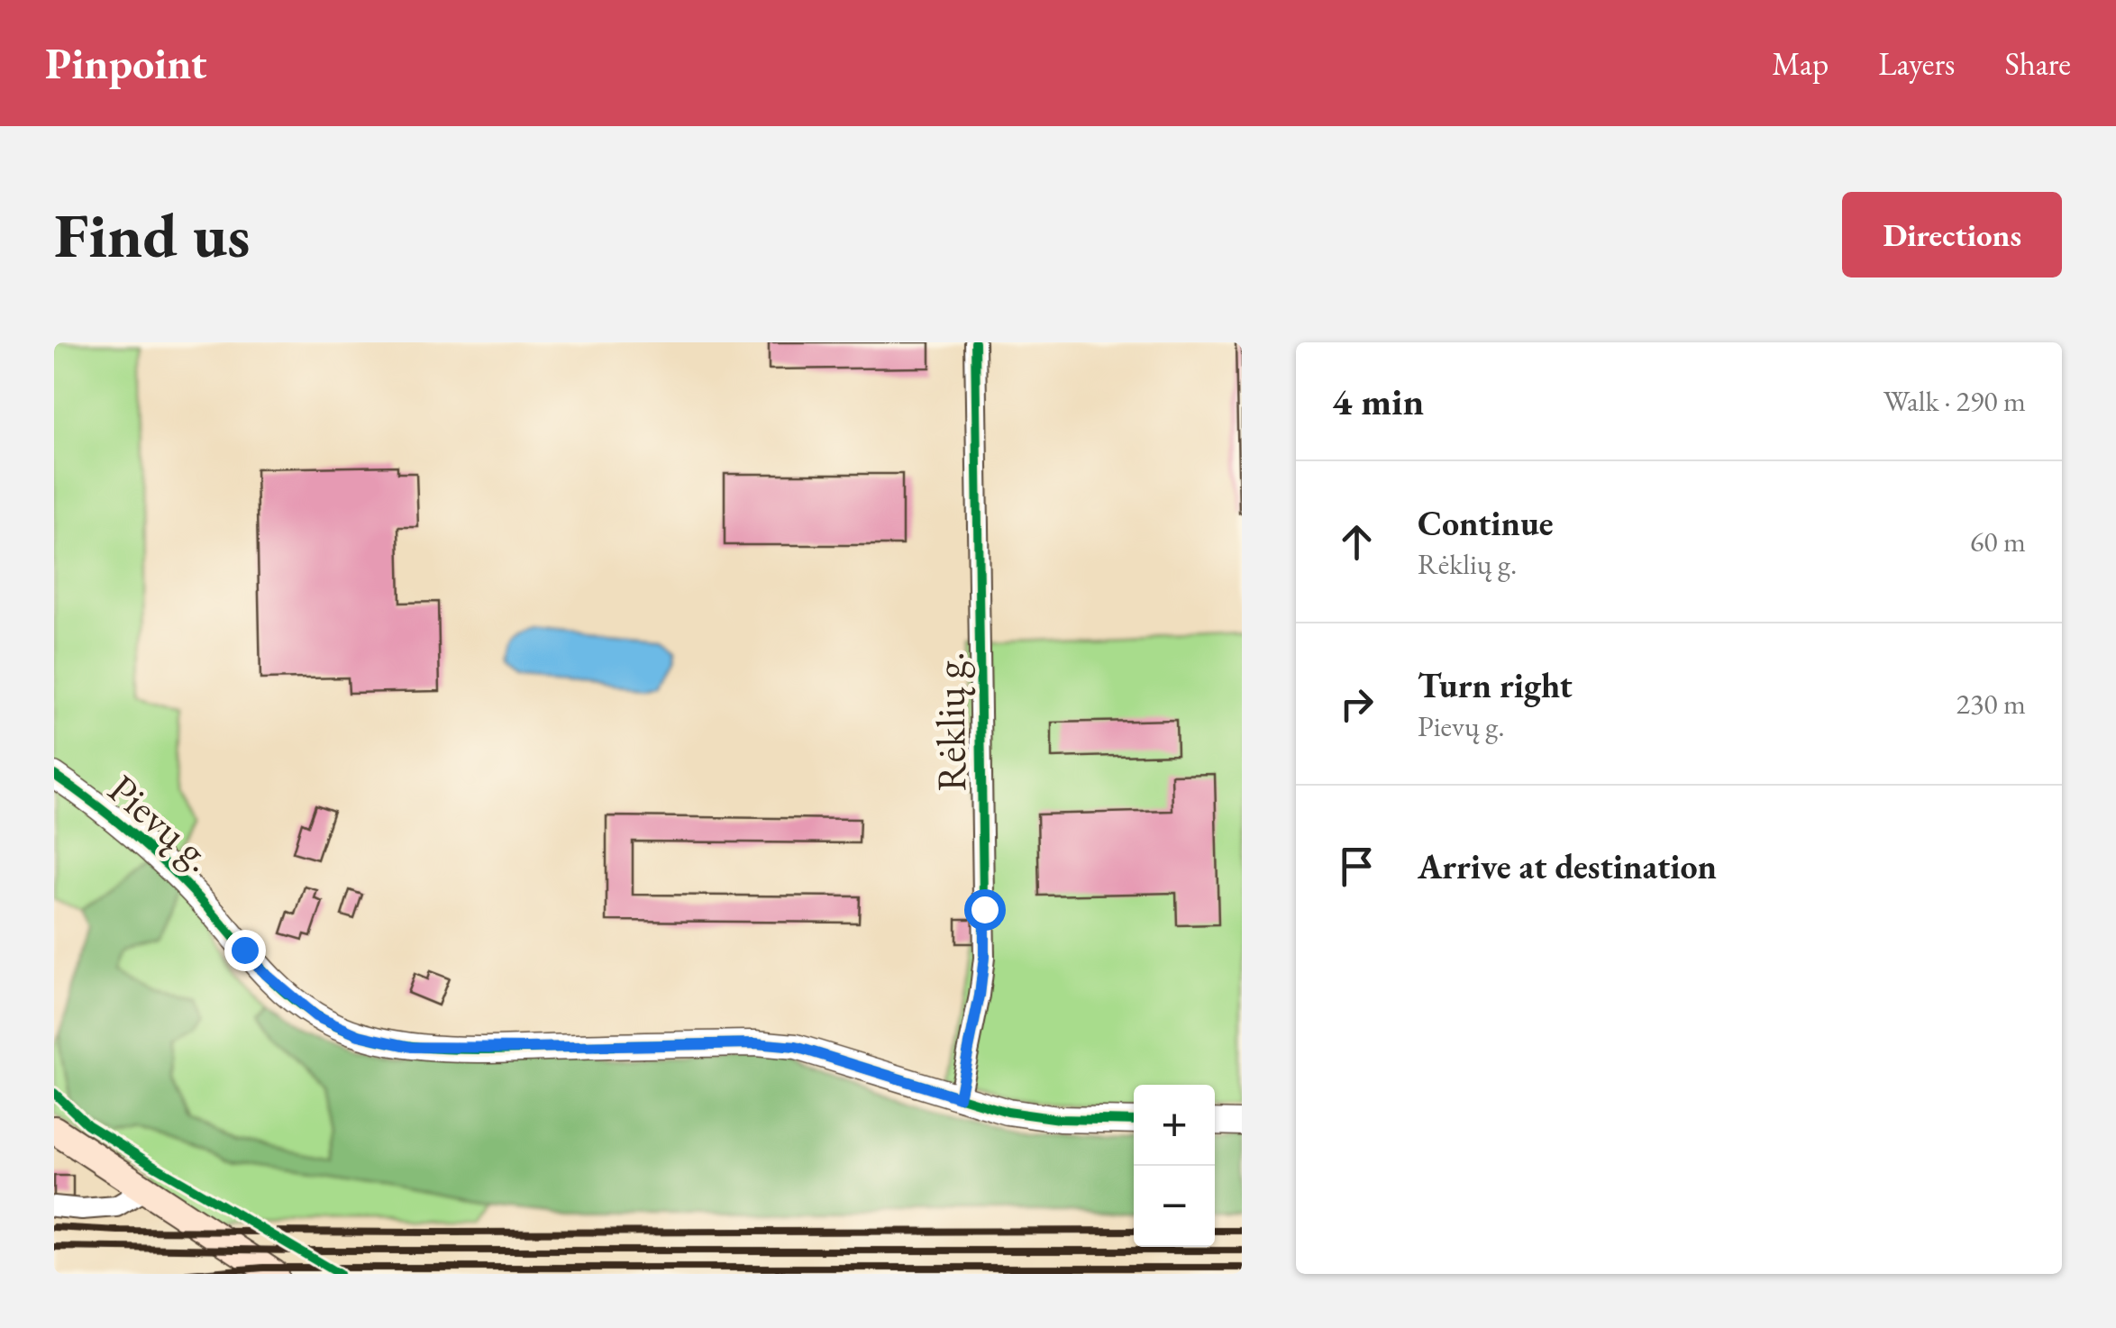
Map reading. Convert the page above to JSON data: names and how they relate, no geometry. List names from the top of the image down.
{
  "streets": {
    "street": ["Rėklių g.", "Pievų g."]
  },
  "crossings": [
    ["Rėklių g.", "Pievų g."]
  ],
  "page": {
    "header": "Pinpoint",
    "nav": ["Map", "Layers", "Share"],
    "buttons": "Directions",
    "title": "Find us",
    "heading": ["4 min", "Walk · 290 m"],
    "list": [
      ["Continue", "Rėklių g.", "60 m"],
      ["Turn right", "Pievų g.", "230 m"],
      "Arrive at destination"
    ],
    "map_buttons": ["+", "−"]
  }
}
